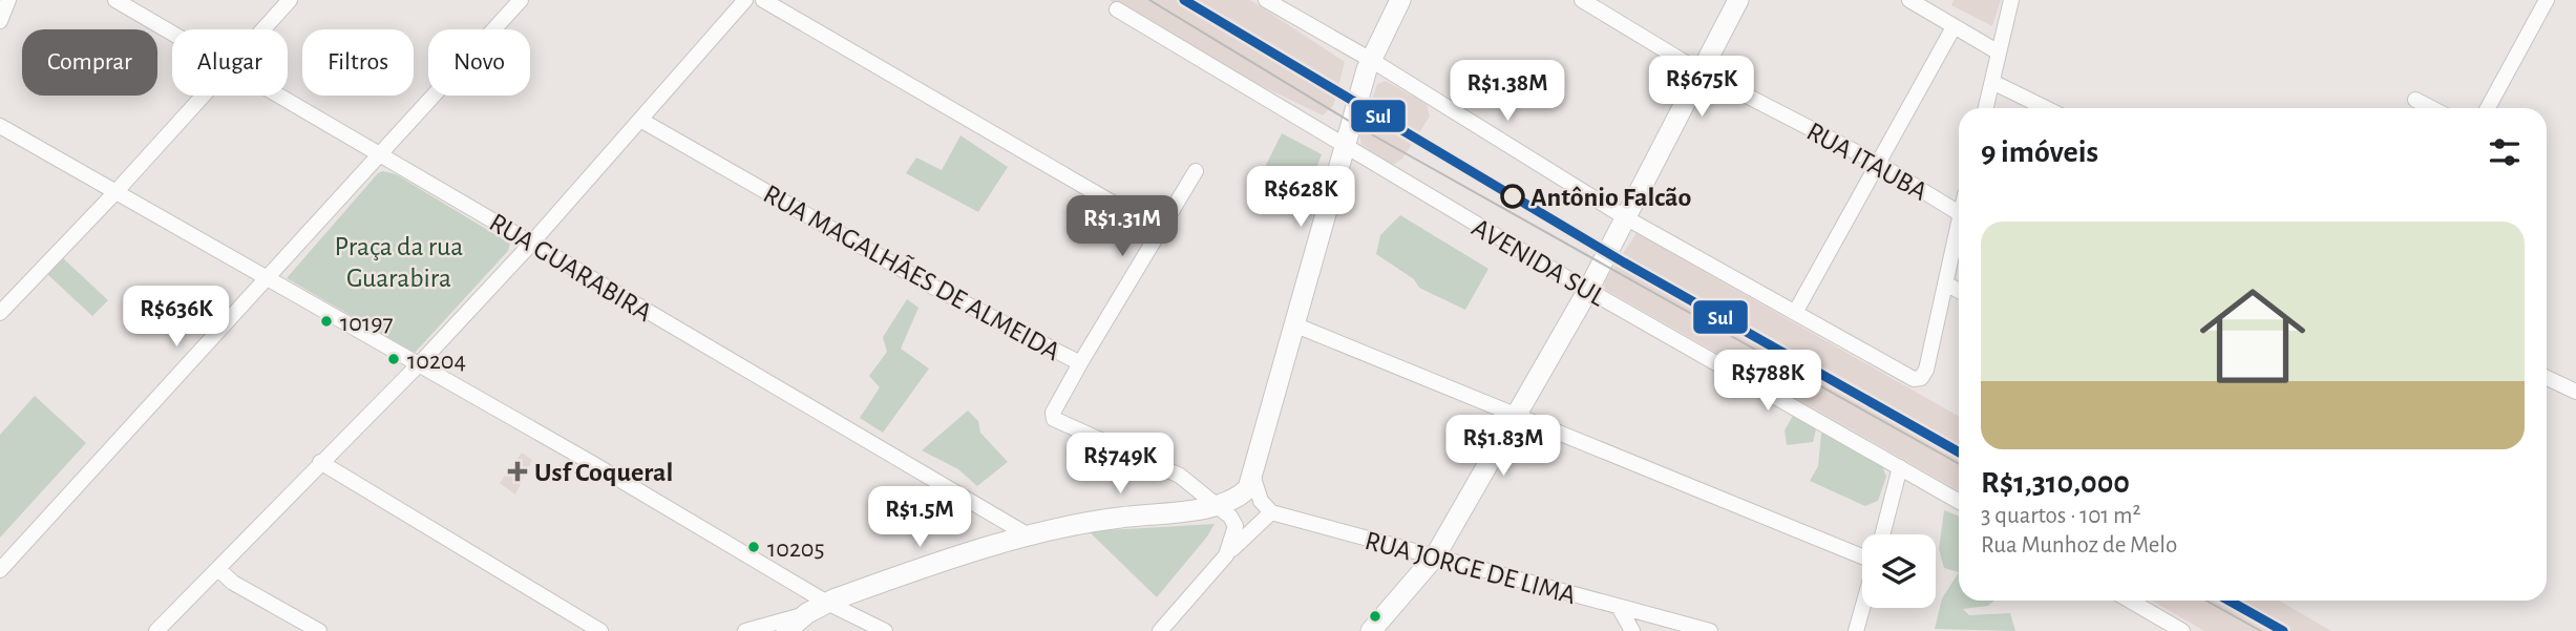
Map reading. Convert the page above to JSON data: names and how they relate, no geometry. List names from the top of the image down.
{
  "streets": {
    "street": [
      "RUA ITAUBA",
      "AVENIDA SUL",
      "RUA GUARABIRA",
      "RUA MAGALHÃES DE ALMEIDA",
      "RUA JORGE DE LIMA"
    ]
  },
  "parks": ["Praça da rua Guarabira"],
  "places": {
    "other": [
      "Antônio Falcão",
      "10197",
      "10204",
      "10205"
    ],
    "health": ["Usf Coqueral"]
  },
  "lines": ["transit line Sul"],
  "page": {
    "chip": [
      "Comprar",
      "Alugar",
      "Filtros",
      "Novo"
    ],
    "price": [
      "R$675K",
      "R$1.38M",
      "R$628K",
      "R$1.31M",
      "R$636K",
      "R$788K",
      "R$1.83M",
      "R$749K",
      "R$1.5M"
    ],
    "heading": "9 imóveis",
    "list": [
      {
        "name": "R$1,310,000",
        "note": "3 quartos · 101 m² · Rua Munhoz de Melo"
      }
    ]
  }
}
